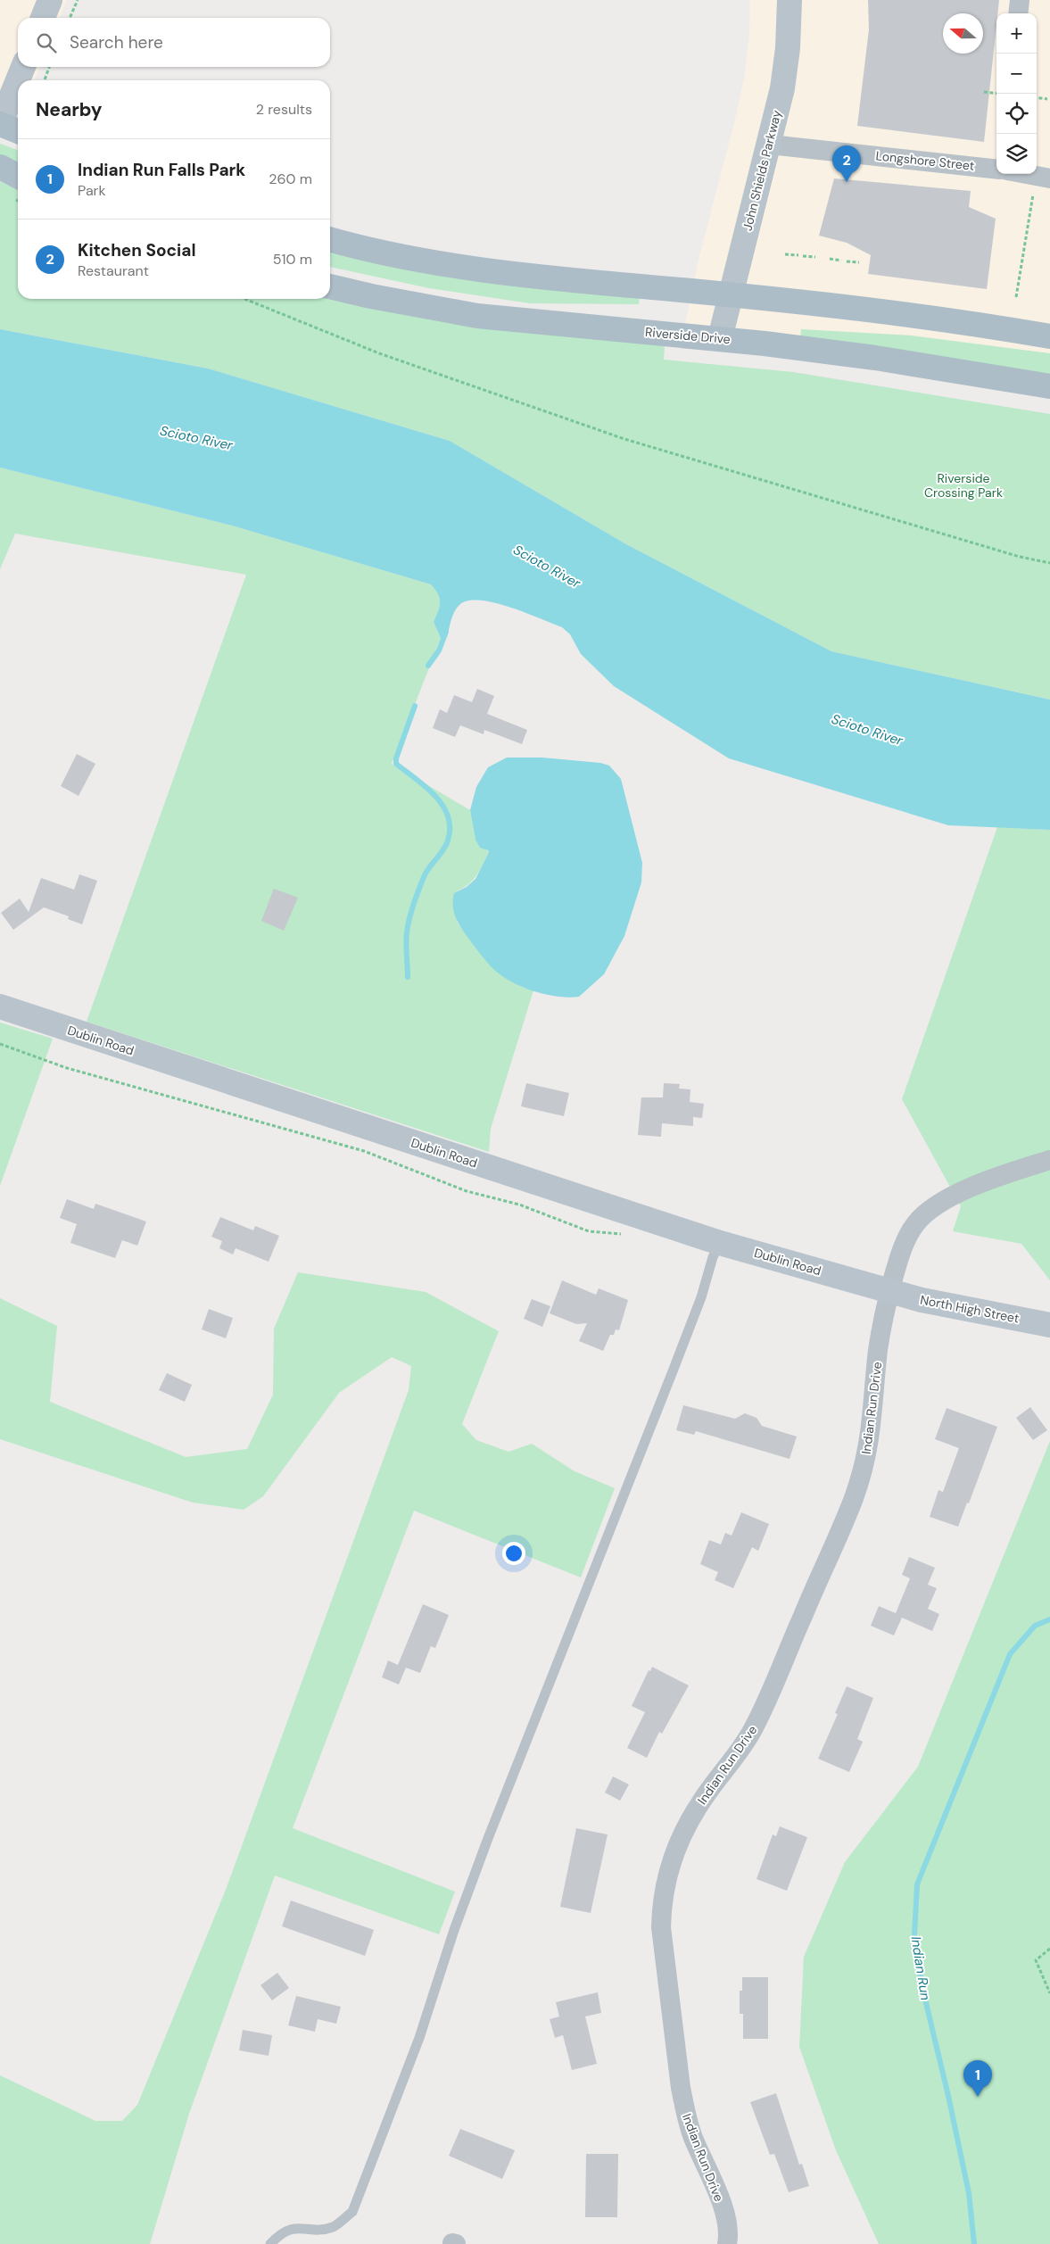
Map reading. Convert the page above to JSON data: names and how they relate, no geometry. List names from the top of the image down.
{
  "streets": {
    "main road": [
      "John Shields Parkway",
      "Riverside Drive",
      "Dublin Road",
      "North High Street"
    ],
    "street": ["Longshore Street", "Indian Run Drive"]
  },
  "crossings": [
    ["Longshore Street", "John Shields Parkway"],
    ["John Shields Parkway", "Riverside Drive"],
    ["Dublin Road", "North High Street"],
    ["Dublin Road", "Indian Run Drive"],
    ["North High Street", "Indian Run Drive"]
  ],
  "water": ["Scioto River", "Indian Run"],
  "parks": ["Riverside Crossing Park"],
  "north": "left",
  "page": {
    "map_buttons": ["+", "−"],
    "search": "Search here",
    "heading": ["Nearby", "2 results"],
    "list": [
      {
        "mark": "1",
        "name": "Indian Run Falls Park",
        "note": "Park",
        "value": "260 m"
      },
      {
        "mark": "2",
        "name": "Kitchen Social",
        "note": "Restaurant",
        "value": "510 m"
      }
    ],
    "pins": ["2", "1"]
  }
}
